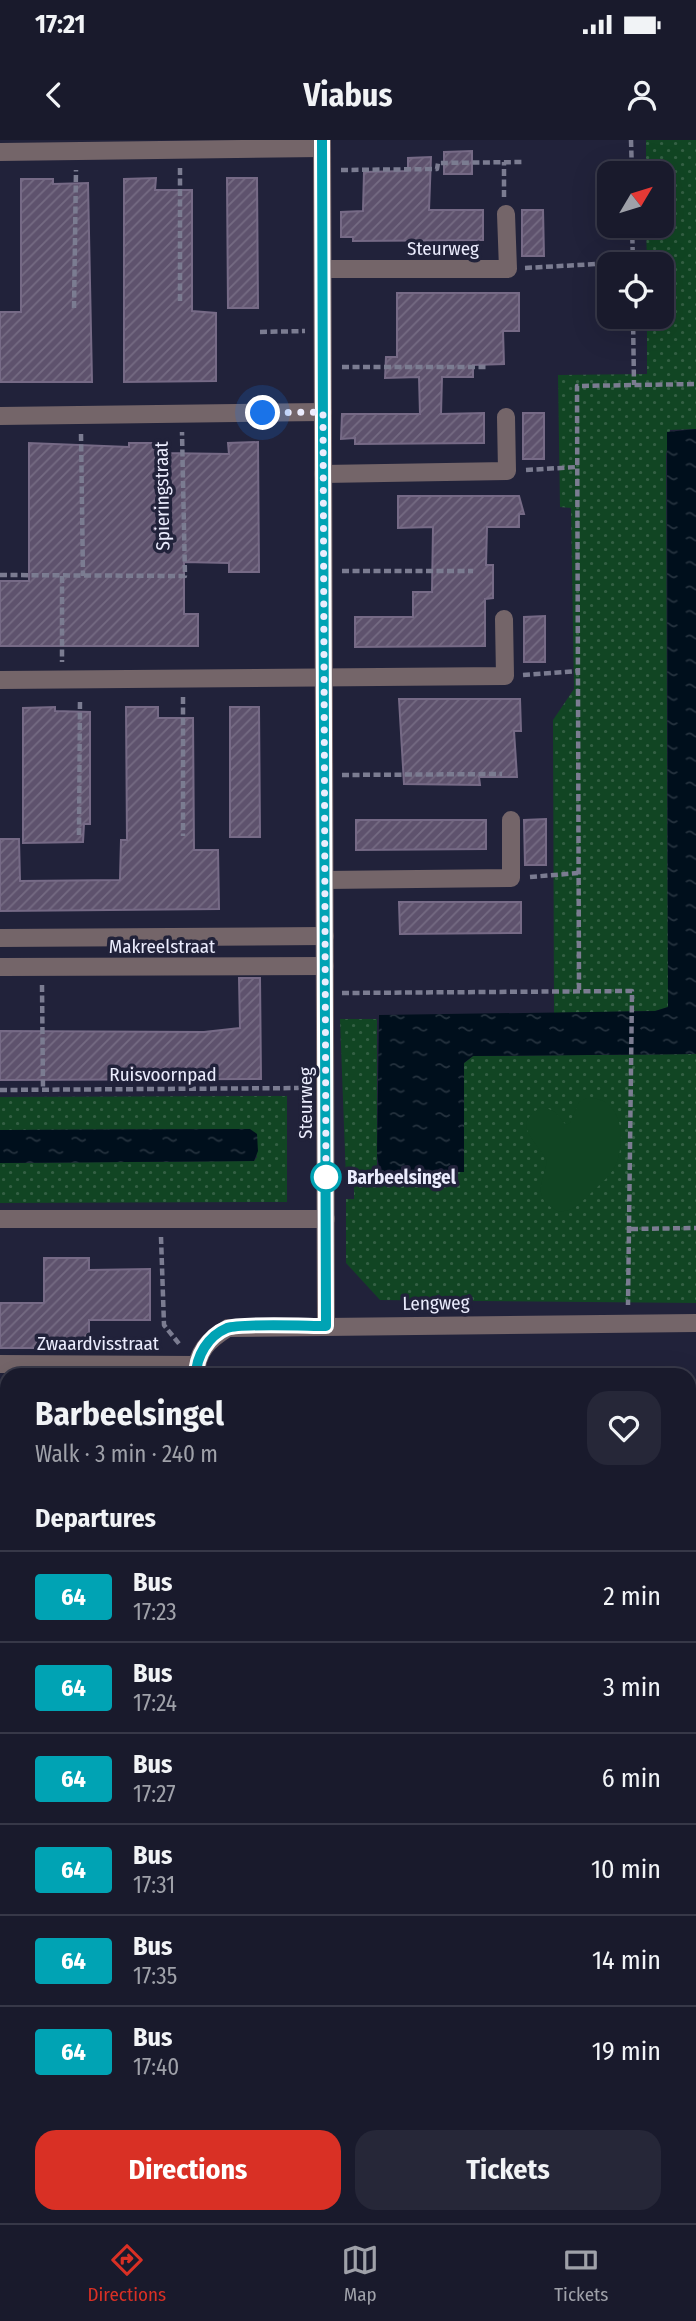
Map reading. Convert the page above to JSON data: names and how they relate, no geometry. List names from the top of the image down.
{
  "streets": {
    "street": [
      "Steurweg",
      "Spieringstraat",
      "Makreelstraat",
      "Lengweg",
      "Zwaardvisstraat"
    ],
    "path": ["Ruisvoornpad"]
  },
  "crossings": [
    ["Steurweg", "Spieringstraat"],
    ["Steurweg", "Makreelstraat"],
    ["Steurweg", "Ruisvoornpad"],
    ["Steurweg", "Lengweg"]
  ],
  "places": ["Barbeelsingel"],
  "lines": ["bus line 64"],
  "north": "top right",
  "page": {
    "status": "17:21",
    "header": "Viabus",
    "heading": [
      ["Barbeelsingel", "Walk · 3 min · 240 m"],
      "Departures"
    ],
    "list": [
      {
        "mark": "64",
        "name": "Bus",
        "note": "17:23",
        "value": "2 min"
      },
      {
        "mark": "64",
        "name": "Bus",
        "note": "17:24",
        "value": "3 min"
      },
      {
        "mark": "64",
        "name": "Bus",
        "note": "17:27",
        "value": "6 min"
      },
      {
        "mark": "64",
        "name": "Bus",
        "note": "17:31",
        "value": "10 min"
      },
      {
        "mark": "64",
        "name": "Bus",
        "note": "17:35",
        "value": "14 min"
      },
      {
        "mark": "64",
        "name": "Bus",
        "note": "17:40",
        "value": "19 min"
      }
    ],
    "buttons": ["Directions", "Tickets"],
    "tabs": ["Directions", "Map", "Tickets"]
  }
}
